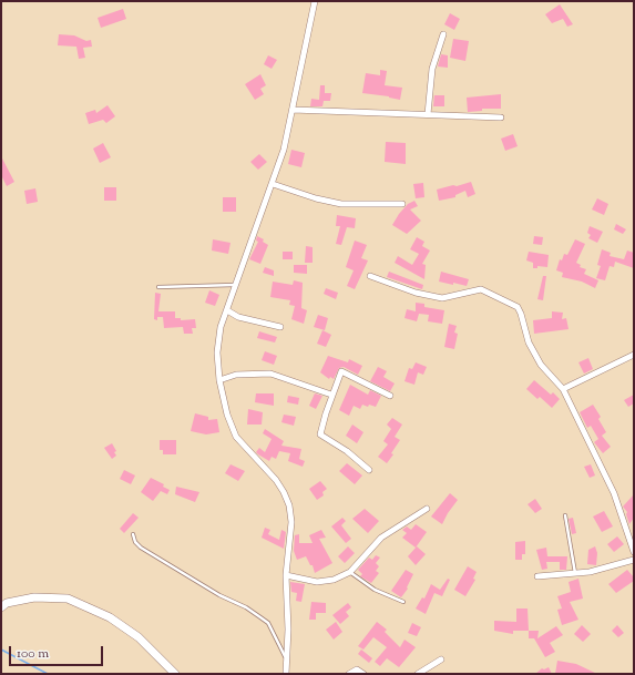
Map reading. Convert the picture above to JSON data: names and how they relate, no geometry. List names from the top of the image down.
{
  "scale_bar": "100 m"
}
